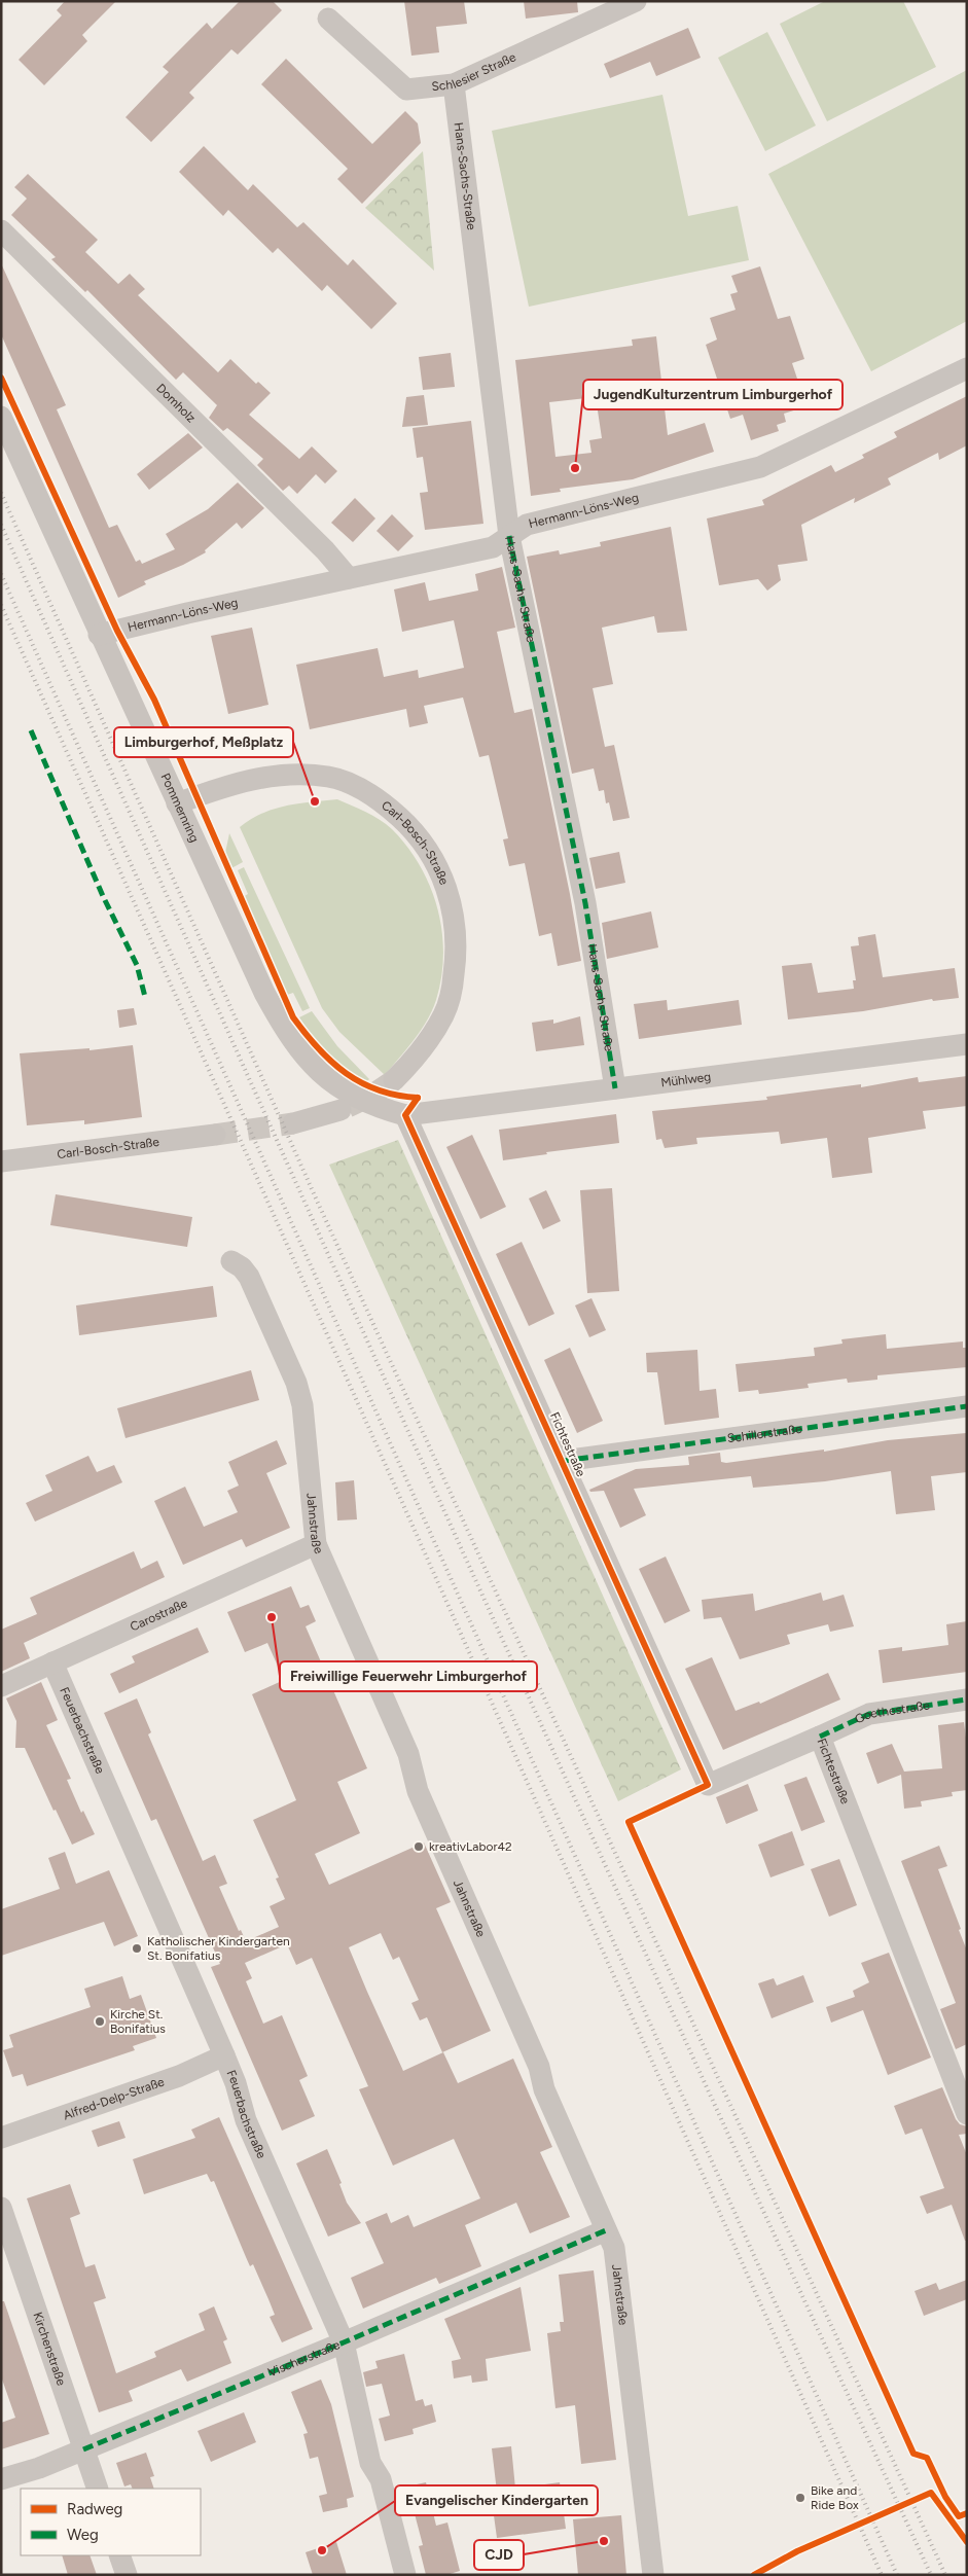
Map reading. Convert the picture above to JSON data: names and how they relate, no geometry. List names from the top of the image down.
{
  "streets": {
    "street": [
      "Schlesier Straße",
      "Hans-Sachs-Straße",
      "Domholz",
      "Hermann-Löns-Weg",
      "Pommernring",
      "Carl-Bosch-Straße",
      "Mühlweg",
      "Schillerstraße",
      "Fichtestraße",
      "Jahnstraße",
      "Carostraße",
      "Goethestraße",
      "Feuerbachstraße",
      "Alfred-Delp-Straße",
      "Kirchenstraße",
      "Vischerstraße"
    ]
  },
  "crossings": [
    ["Schlesier Straße", "Hans-Sachs-Straße"],
    ["Hans-Sachs-Straße", "Hermann-Löns-Weg"],
    ["Hans-Sachs-Straße", "Mühlweg"],
    ["Domholz", "Hermann-Löns-Weg"],
    ["Hermann-Löns-Weg", "Pommernring"],
    ["Pommernring", "Carl-Bosch-Straße"],
    ["Pommernring", "Mühlweg"],
    ["Pommernring", "Fichtestraße"],
    ["Mühlweg", "Fichtestraße"],
    ["Schillerstraße", "Fichtestraße"],
    ["Fichtestraße", "Goethestraße"],
    ["Jahnstraße", "Carostraße"],
    ["Jahnstraße", "Vischerstraße"],
    ["Carostraße", "Feuerbachstraße"],
    ["Feuerbachstraße", "Alfred-Delp-Straße"],
    ["Feuerbachstraße", "Vischerstraße"],
    ["Kirchenstraße", "Vischerstraße"]
  ],
  "places": [
    "JugendKulturzentrum Limburgerhof",
    "Limburgerhof, Meßplatz",
    "Freiwillige Feuerwehr Limburgerhof",
    "kreativLabor42",
    "Katholischer Kindergarten St. Bonifatius",
    "Kirche St. Bonifatius",
    "Bike and Ride Box",
    "CJD",
    "Evangelischer Kindergarten"
  ],
  "legend": ["Radweg", "Weg"]
}
